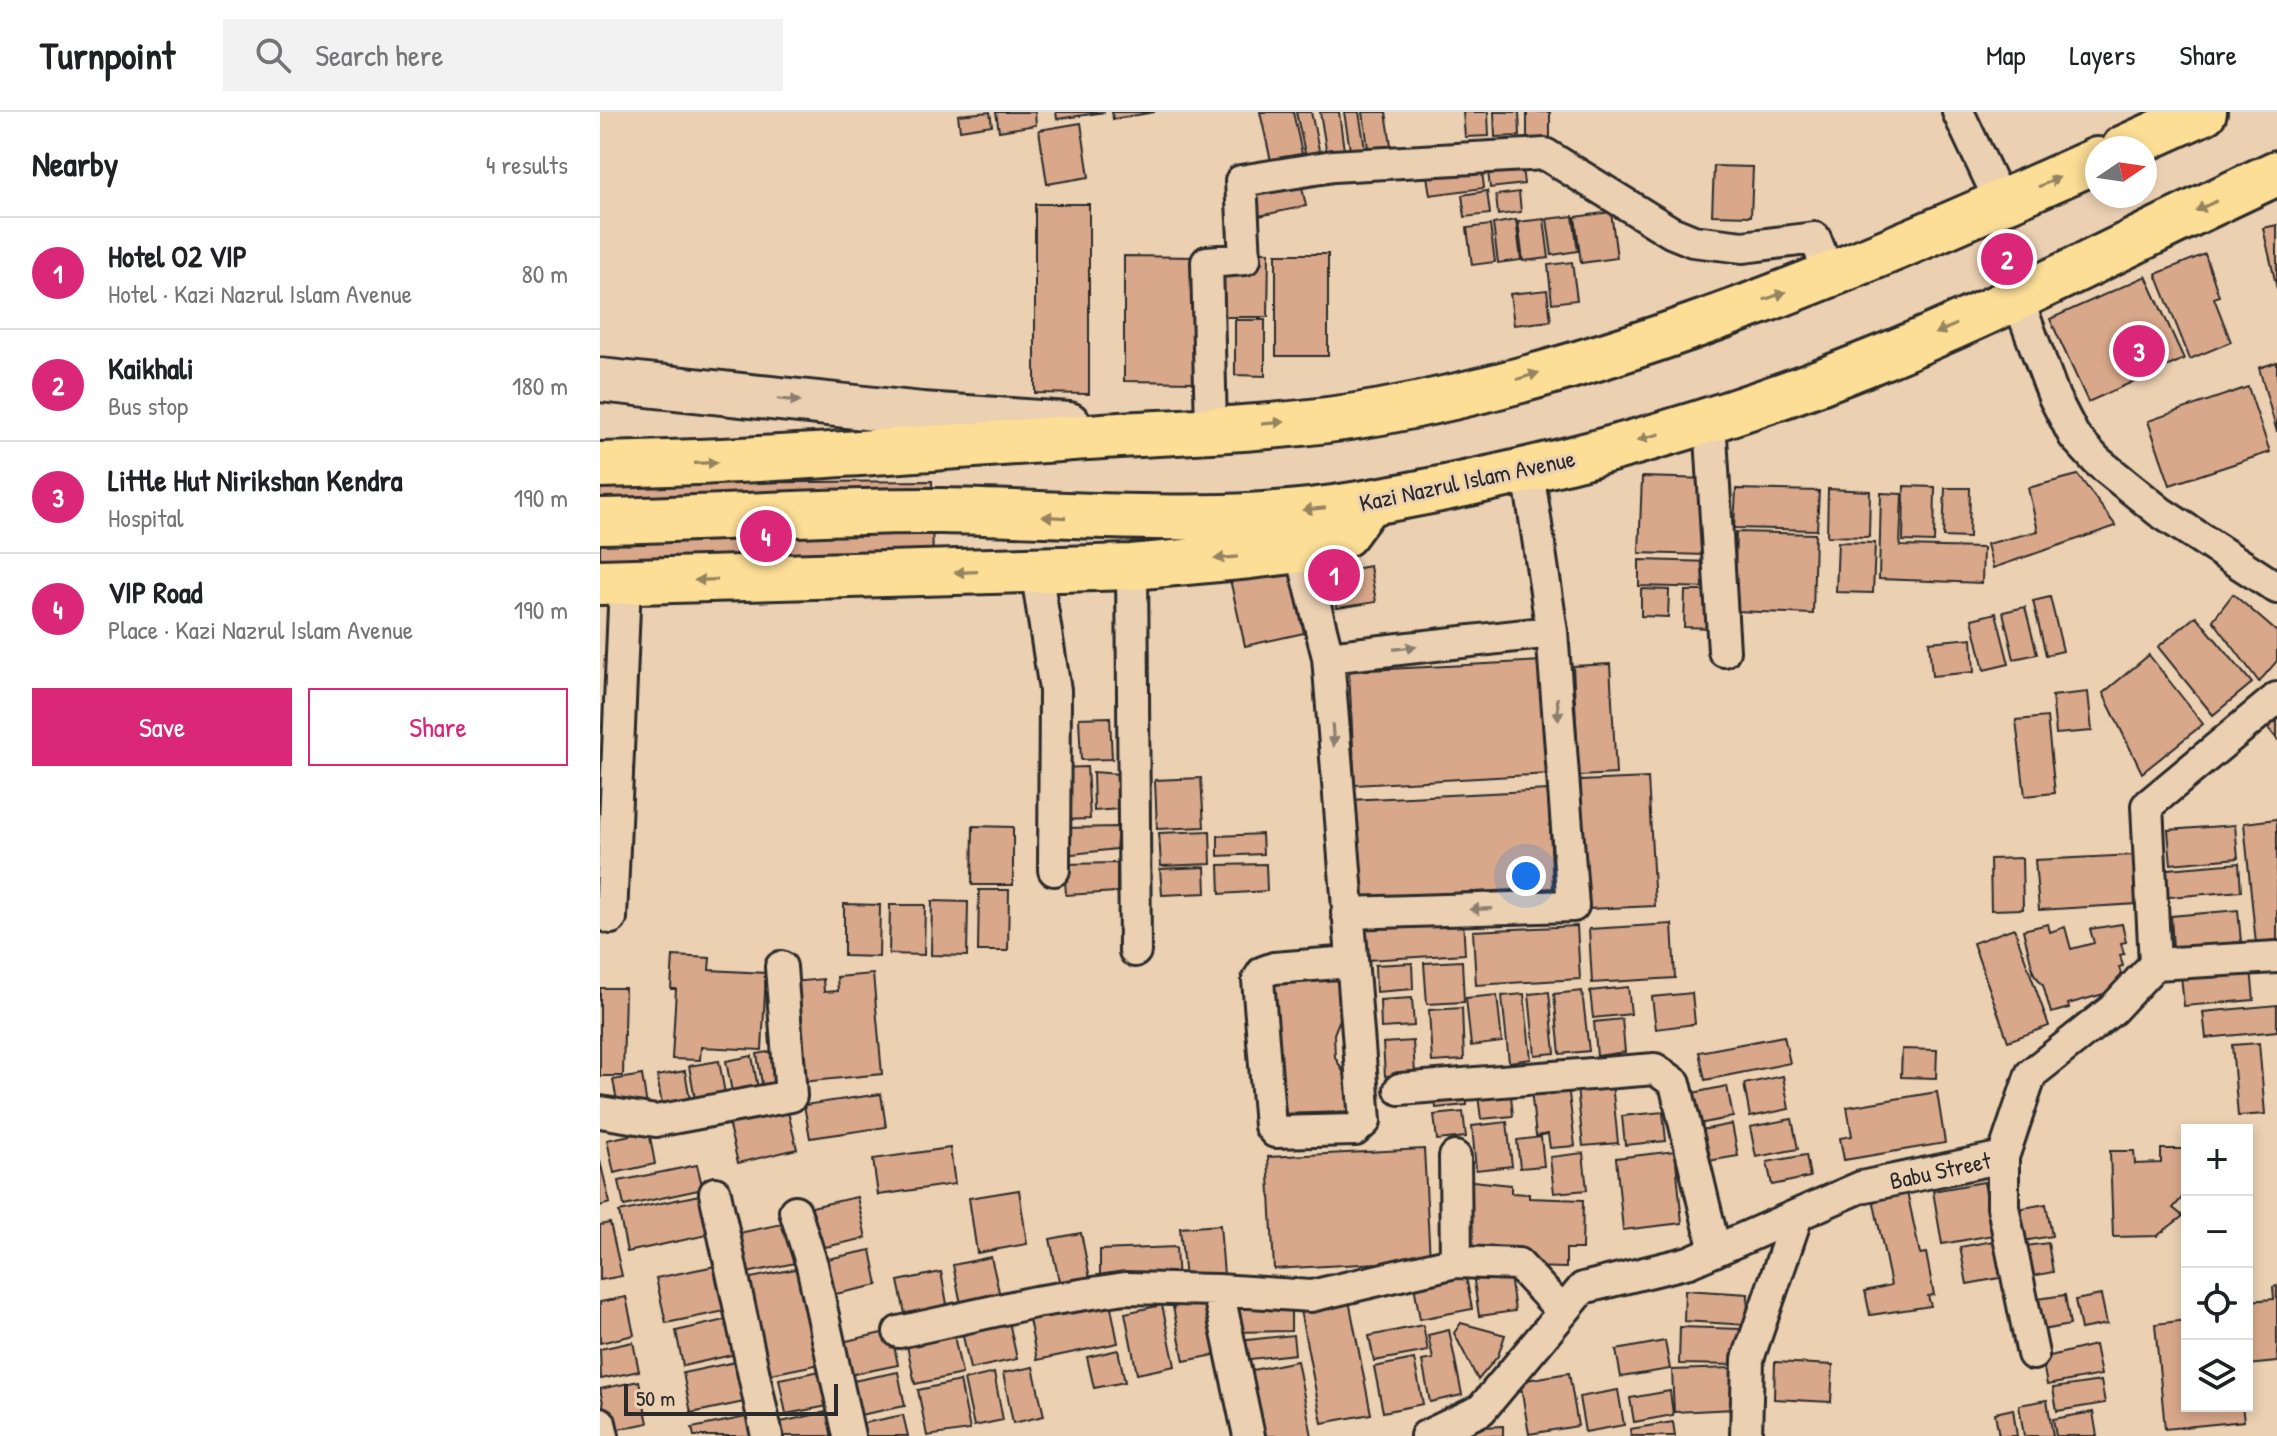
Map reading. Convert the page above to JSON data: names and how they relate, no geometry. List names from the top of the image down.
{
  "streets": {
    "main road": ["Kazi Nazrul Islam Avenue"],
    "street": ["Babu Street"]
  },
  "scale_bar": "50 m",
  "north": "right",
  "page": {
    "header": "Turnpoint",
    "search": "Search here",
    "nav": ["Map", "Layers", "Share"],
    "heading": ["Nearby", "4 results"],
    "list": [
      {
        "mark": "1",
        "name": "Hotel O2 VIP",
        "note": "Hotel · Kazi Nazrul Islam Avenue",
        "value": "80 m"
      },
      {
        "mark": "2",
        "name": "Kaikhali",
        "note": "Bus stop",
        "value": "180 m"
      },
      {
        "mark": "3",
        "name": "Little Hut Nirikshan Kendra",
        "note": "Hospital",
        "value": "190 m"
      },
      {
        "mark": "4",
        "name": "VIP Road",
        "note": "Place · Kazi Nazrul Islam Avenue",
        "value": "190 m"
      }
    ],
    "pins": [
      "2",
      "3",
      "4",
      "1"
    ],
    "buttons": ["Save", "Share"],
    "map_buttons": ["+", "−"],
    "scale": "50 m"
  }
}
